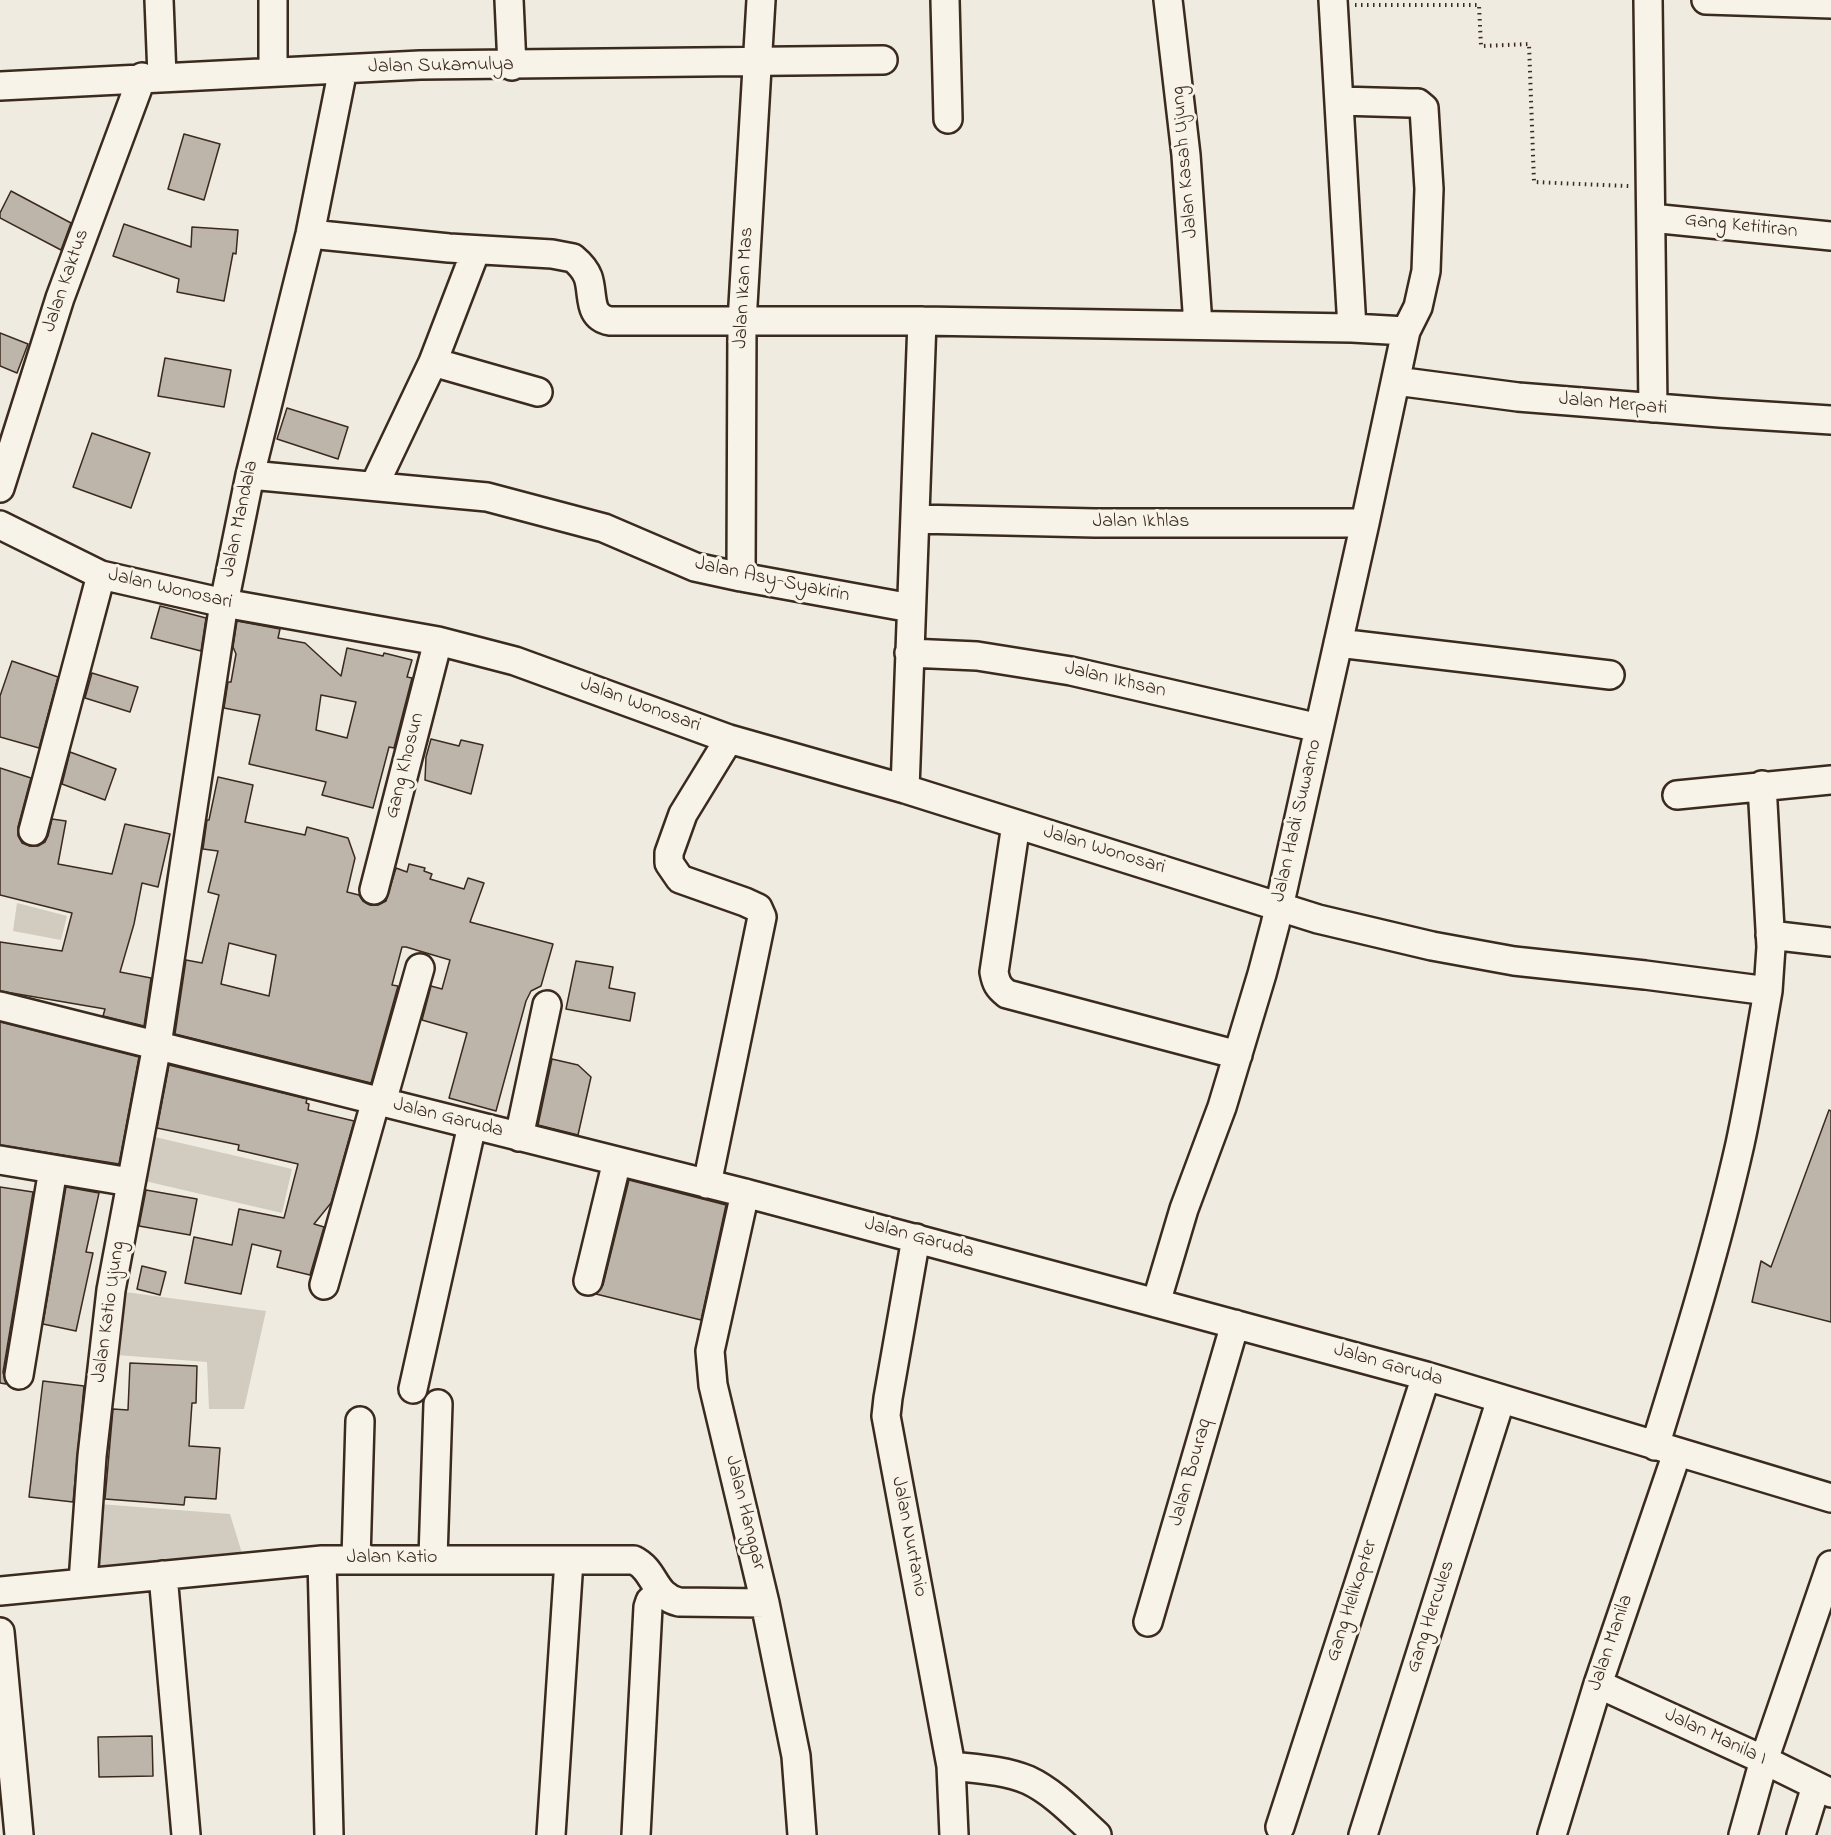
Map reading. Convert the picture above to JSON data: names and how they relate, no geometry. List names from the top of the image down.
{
  "streets": {
    "street": [
      "Jalan Sukamulya",
      "Jalan Kasah Ujung",
      "Gang Ketitiran",
      "Jalan Kaktus",
      "Jalan Ikan Mas",
      "Jalan Merpati",
      "Jalan Mandala",
      "Jalan Ikhlas",
      "Jalan Asy-Syakirin",
      "Jalan Wonosari",
      "Jalan Ikhsan",
      "Gang Khosun",
      "Jalan Hadi Suwarno",
      "Jalan Garuda",
      "Jalan Katio Ujung",
      "Jalan Bouraq",
      "Jalan Hanggar",
      "Jalan Nurtanio",
      "Jalan Katio",
      "Gang Helikopter",
      "Gang Hercules",
      "Jalan Manila",
      "Jalan Manila I"
    ]
  },
  "crossings": [
    ["Jalan Sukamulya", "Jalan Kaktus"],
    ["Jalan Sukamulya", "Jalan Ikan Mas"],
    ["Jalan Sukamulya", "Jalan Mandala"],
    ["Jalan Ikan Mas", "Jalan Asy-Syakirin"],
    ["Jalan Merpati", "Jalan Hadi Suwarno"],
    ["Jalan Mandala", "Jalan Asy-Syakirin"],
    ["Jalan Mandala", "Jalan Wonosari"],
    ["Jalan Mandala", "Jalan Garuda"],
    ["Jalan Mandala", "Jalan Katio Ujung"],
    ["Jalan Ikhlas", "Jalan Hadi Suwarno"],
    ["Jalan Wonosari", "Gang Khosun"],
    ["Jalan Wonosari", "Jalan Hadi Suwarno"],
    ["Jalan Wonosari", "Jalan Manila"],
    ["Jalan Ikhsan", "Jalan Hadi Suwarno"],
    ["Jalan Hadi Suwarno", "Jalan Garuda"],
    ["Jalan Garuda", "Jalan Katio Ujung"],
    ["Jalan Garuda", "Jalan Bouraq"],
    ["Jalan Garuda", "Jalan Hanggar"],
    ["Jalan Garuda", "Jalan Nurtanio"],
    ["Jalan Garuda", "Gang Helikopter"],
    ["Jalan Garuda", "Gang Hercules"],
    ["Jalan Garuda", "Jalan Manila"],
    ["Jalan Katio Ujung", "Jalan Katio"],
    ["Jalan Manila", "Jalan Manila I"]
  ]
}
